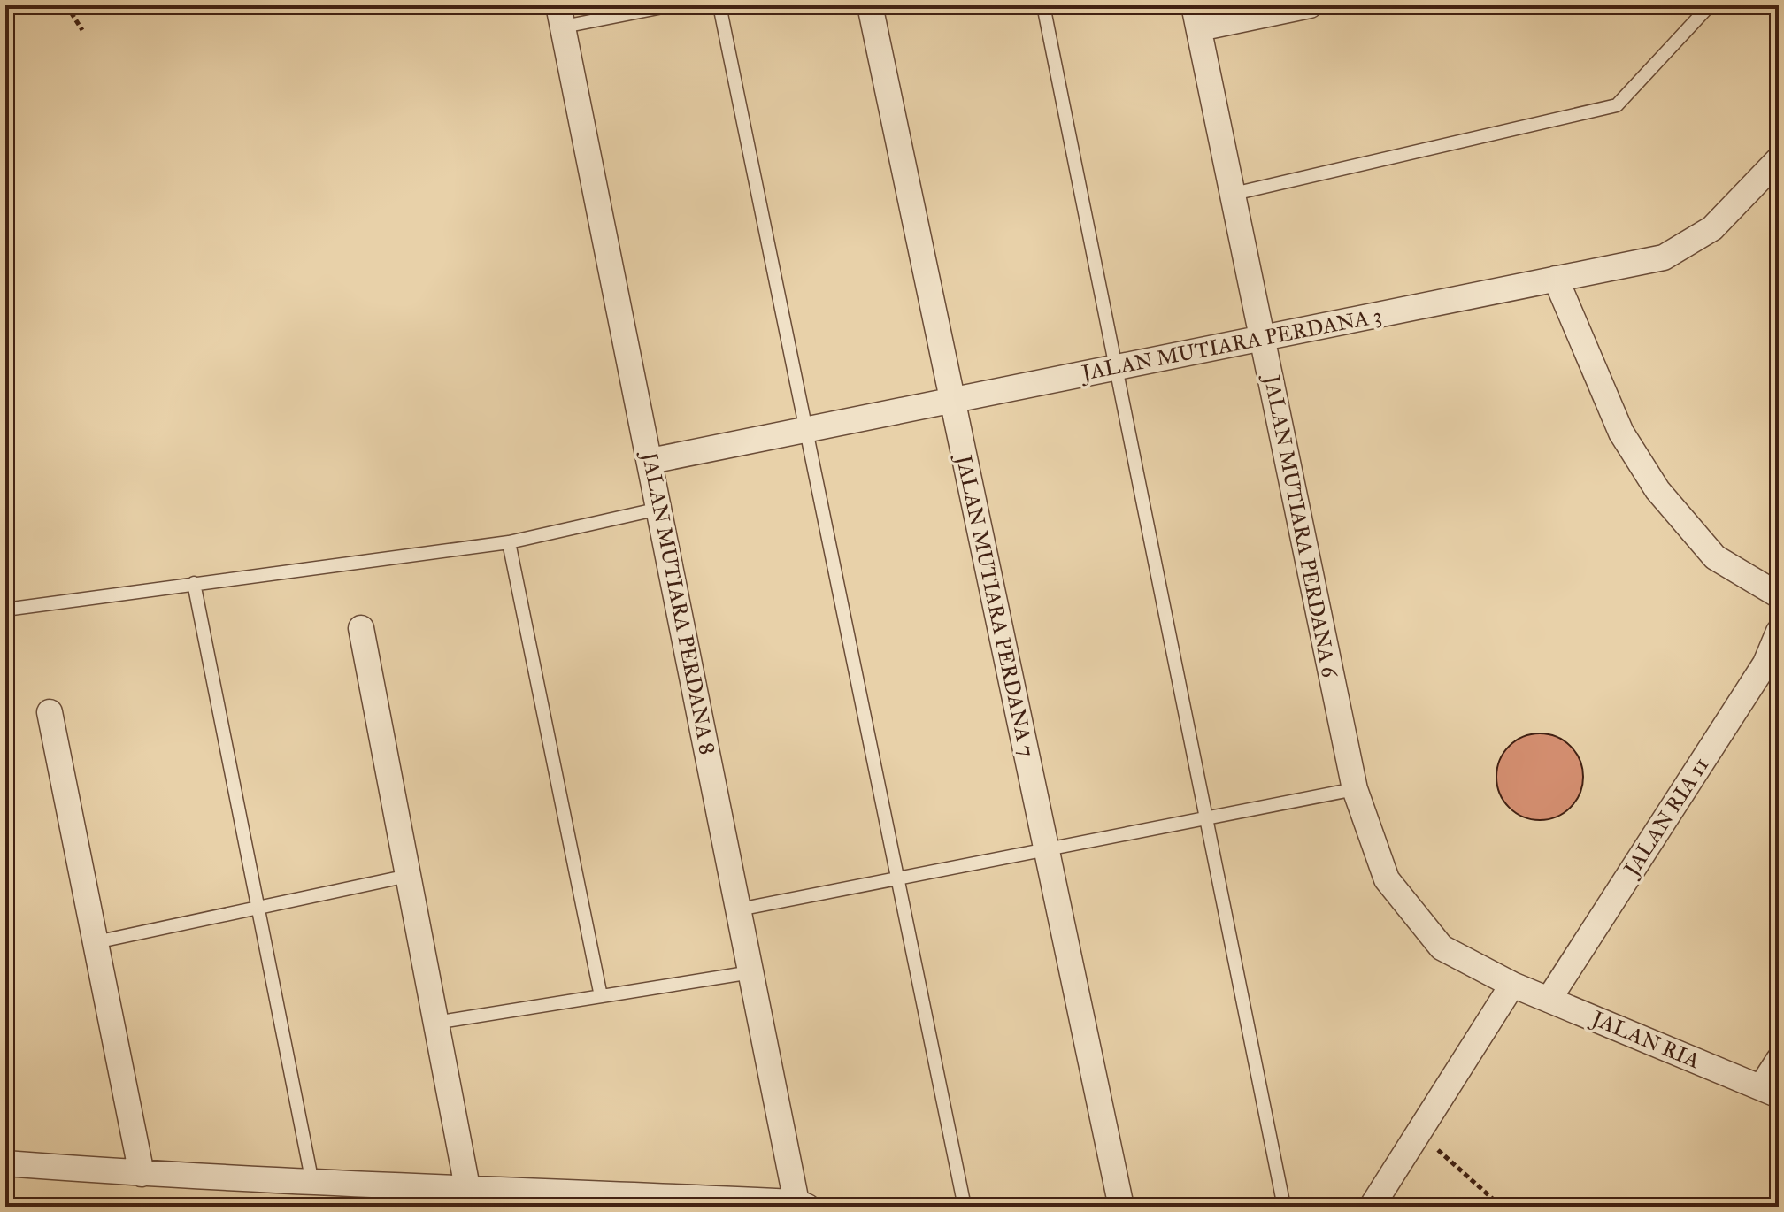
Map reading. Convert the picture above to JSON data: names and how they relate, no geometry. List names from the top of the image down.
{
  "streets": {
    "street": [
      "JALAN MUTIARA PERDANA 3",
      "JALAN MUTIARA PERDANA 6",
      "JALAN MUTIARA PERDANA 8",
      "JALAN MUTIARA PERDANA 7",
      "JALAN RIA 11",
      "JALAN RIA"
    ]
  },
  "crossings": [
    ["JALAN MUTIARA PERDANA 3", "JALAN MUTIARA PERDANA 6"],
    ["JALAN MUTIARA PERDANA 3", "JALAN MUTIARA PERDANA 8"],
    ["JALAN MUTIARA PERDANA 3", "JALAN MUTIARA PERDANA 7"],
    ["JALAN MUTIARA PERDANA 6", "JALAN RIA"],
    ["JALAN RIA 11", "JALAN RIA"]
  ]
}
